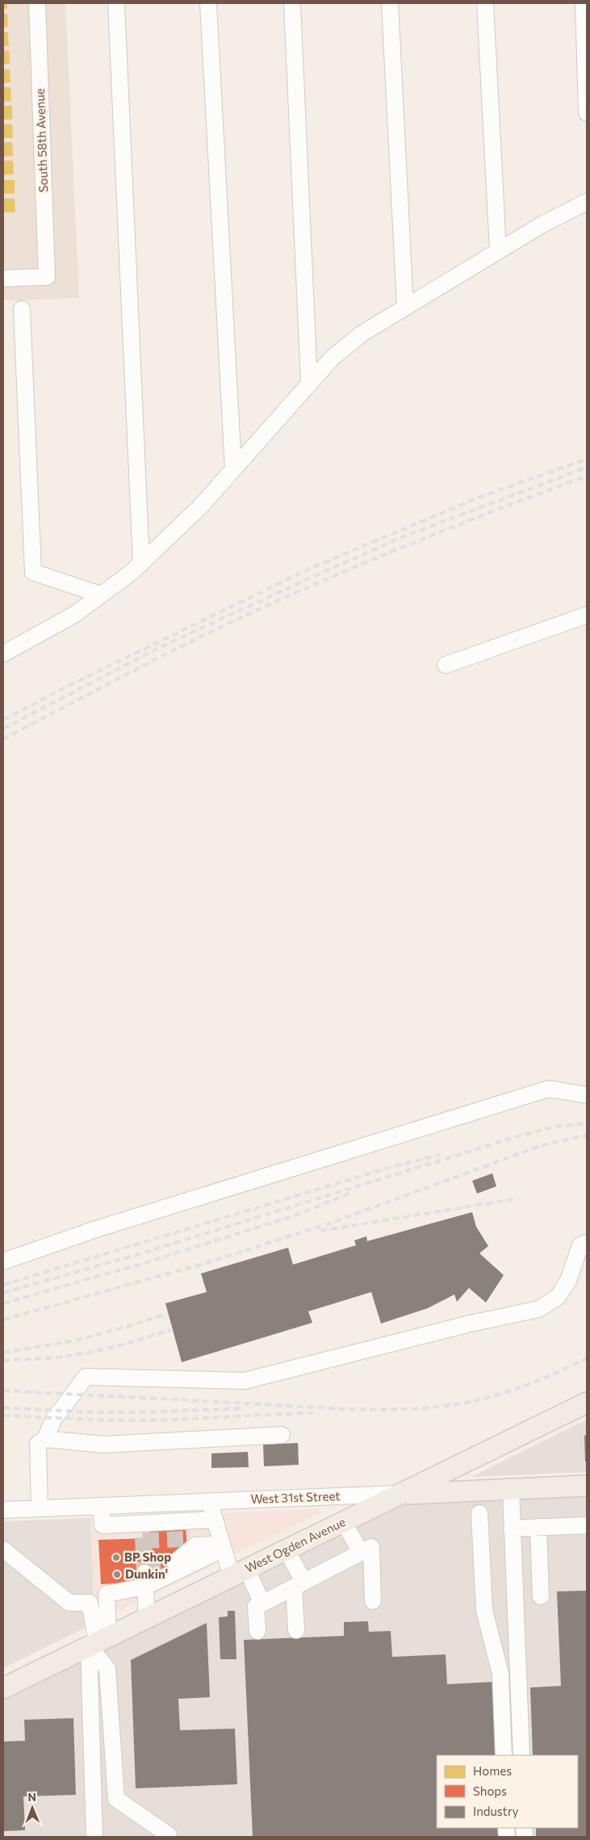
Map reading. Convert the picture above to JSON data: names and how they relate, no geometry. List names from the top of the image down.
{
  "streets": {
    "main road": ["West 31st Street", "West Ogden Avenue"],
    "street": ["South 58th Avenue"]
  },
  "crossings": [
    ["West 31st Street", "West Ogden Avenue"]
  ],
  "places": ["BP Shop", "Dunkin'"],
  "legend": ["Homes", "Shops", "Industry"],
  "north": "top"
}
